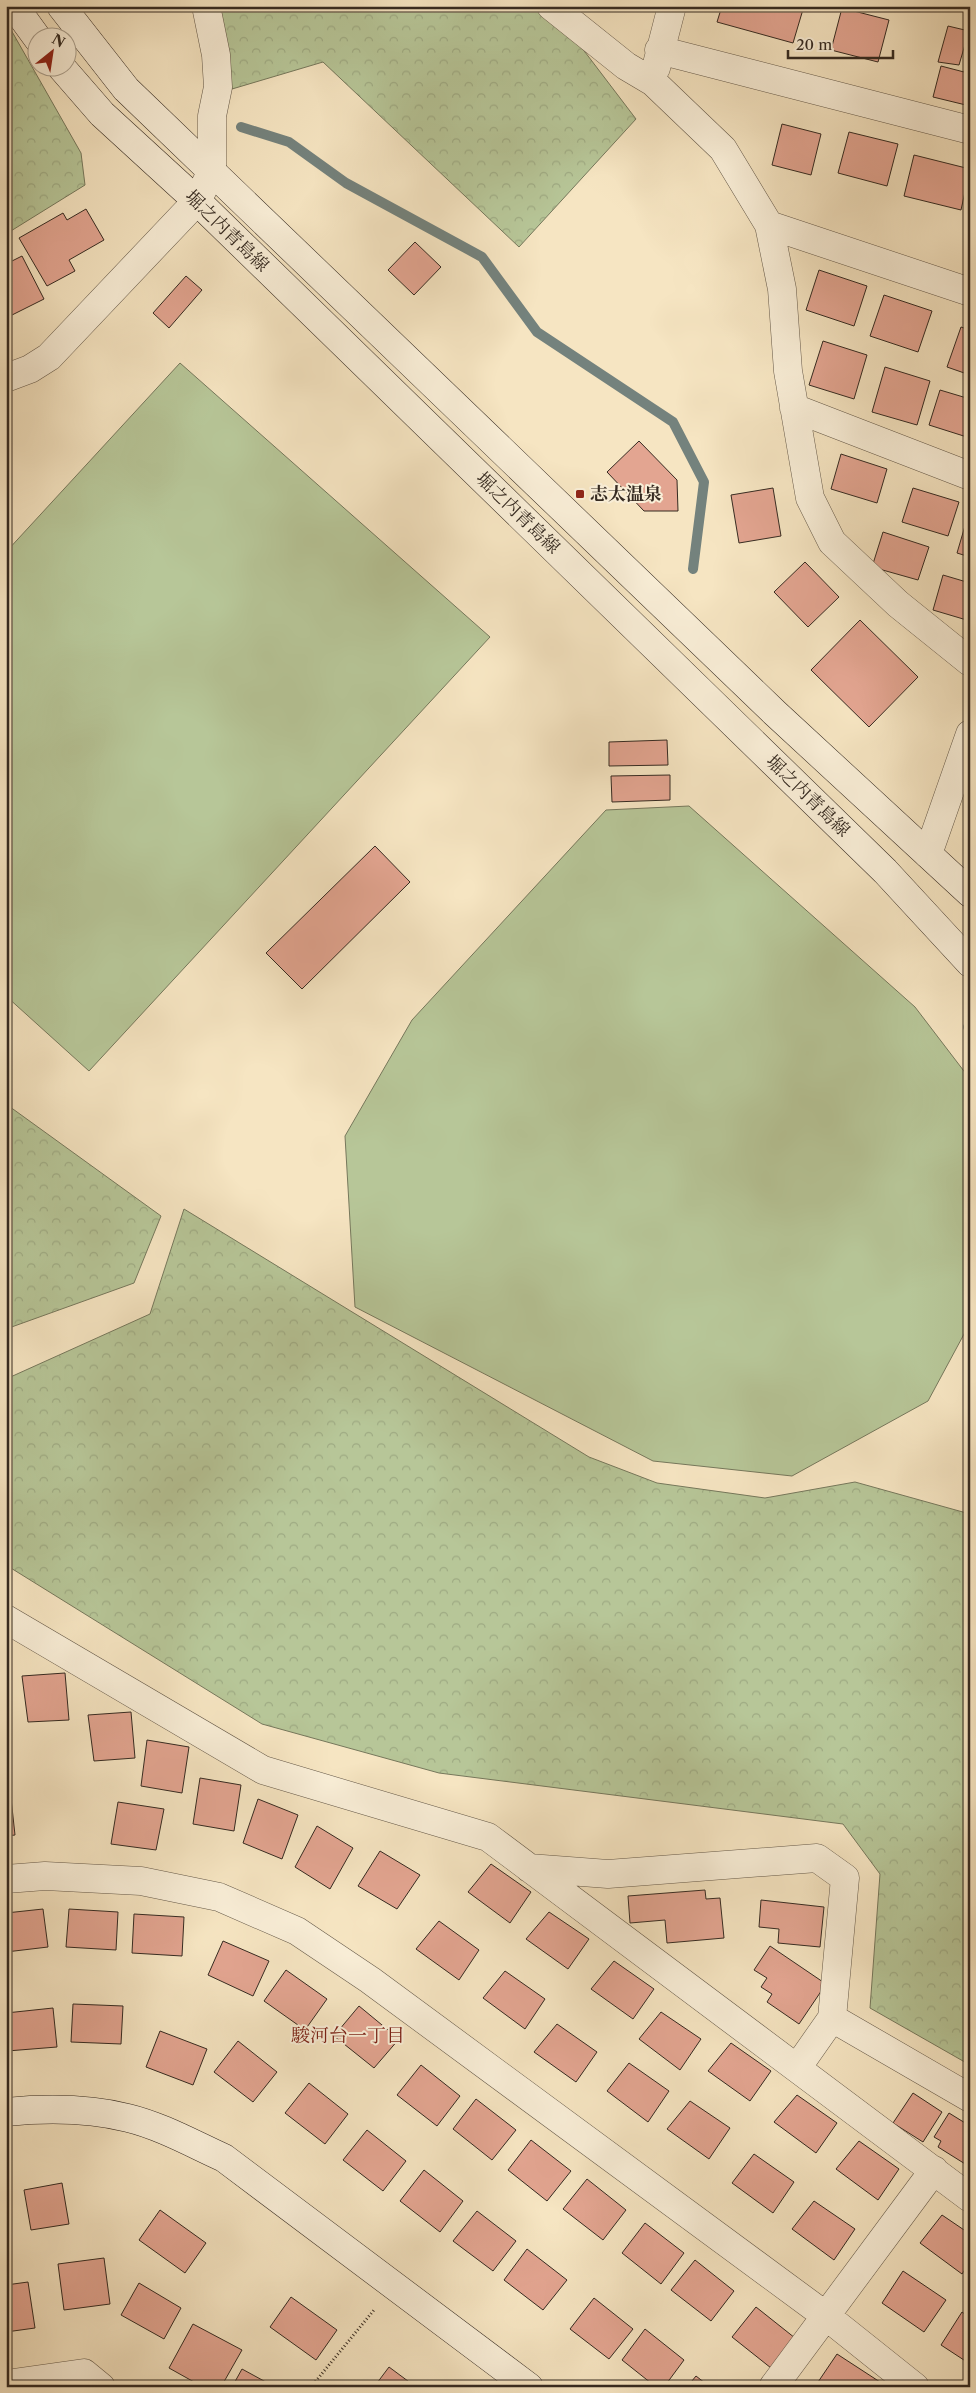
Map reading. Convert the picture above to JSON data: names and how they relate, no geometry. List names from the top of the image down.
{
  "streets": {
    "street": ["堀之内青島線"]
  },
  "districts": ["駿河台一丁目"],
  "places": {
    "transit": ["志太温泉"]
  },
  "scale_bar": "20 m",
  "north": "top right"
}
